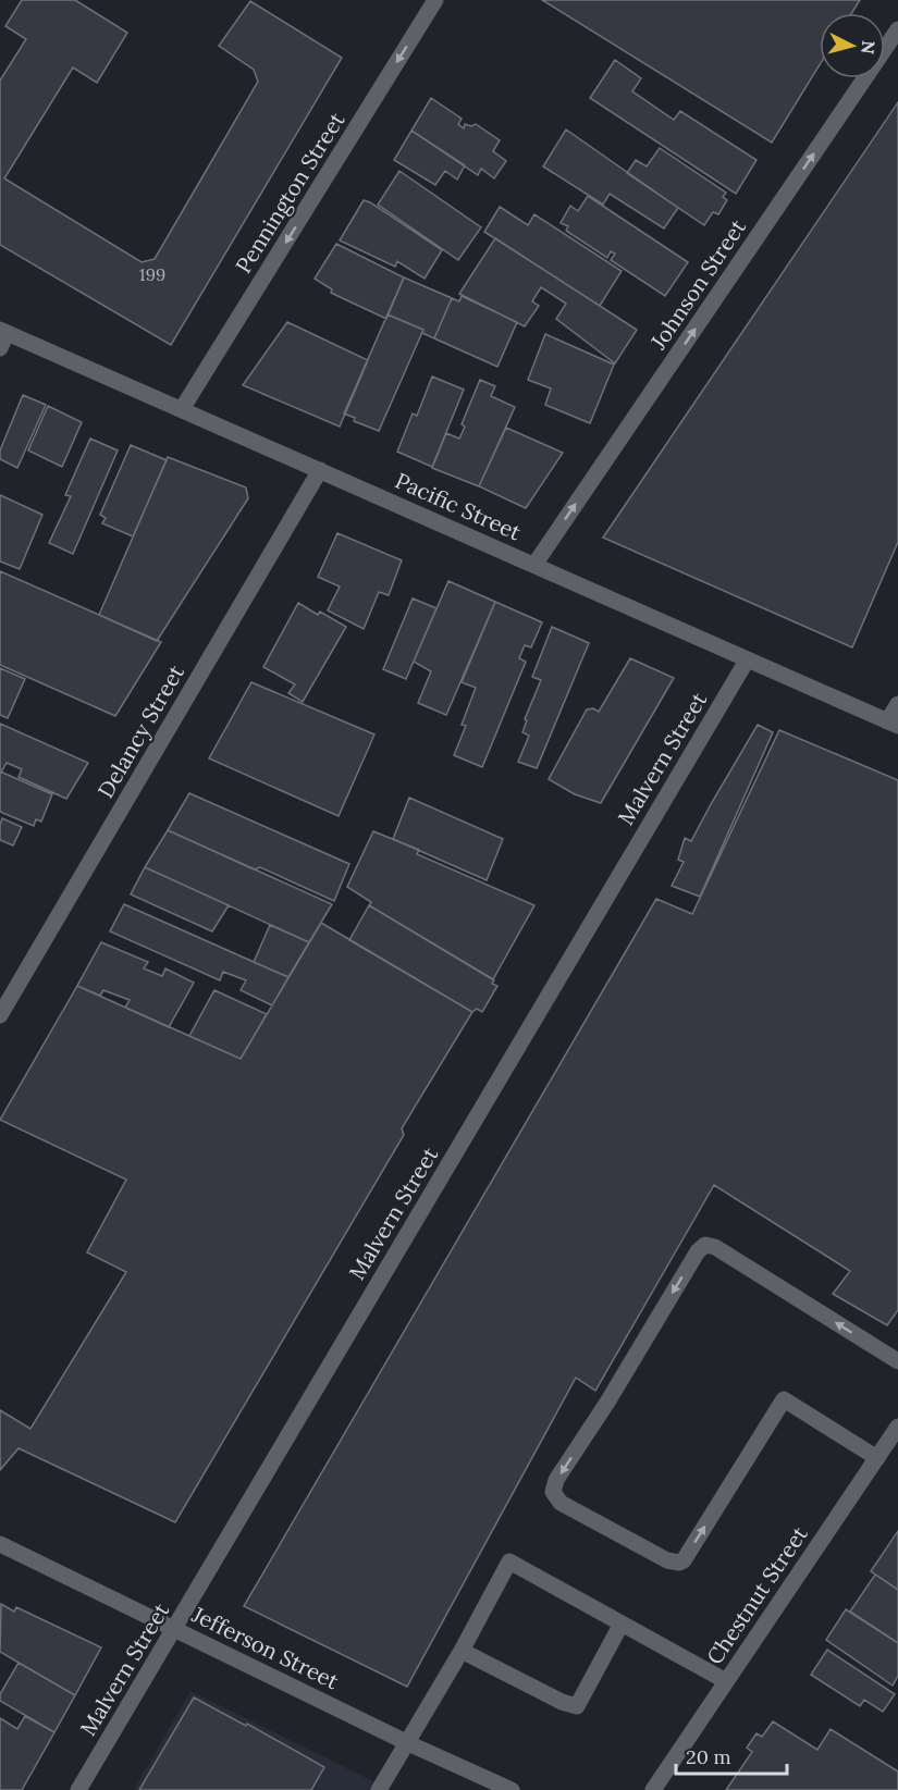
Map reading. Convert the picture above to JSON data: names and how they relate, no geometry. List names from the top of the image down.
{
  "streets": {
    "street": [
      "Pennington Street",
      "Johnson Street",
      "Pacific Street",
      "Delancy Street",
      "Malvern Street",
      "Chestnut Street",
      "Jefferson Street"
    ]
  },
  "crossings": [
    ["Pennington Street", "Pacific Street"],
    ["Johnson Street", "Pacific Street"],
    ["Pacific Street", "Delancy Street"],
    ["Pacific Street", "Malvern Street"],
    ["Malvern Street", "Jefferson Street"]
  ],
  "one_way": ["Pennington Street", "Johnson Street"],
  "house_numbers": ["199"],
  "scale_bar": "20 m",
  "north": "right"
}
